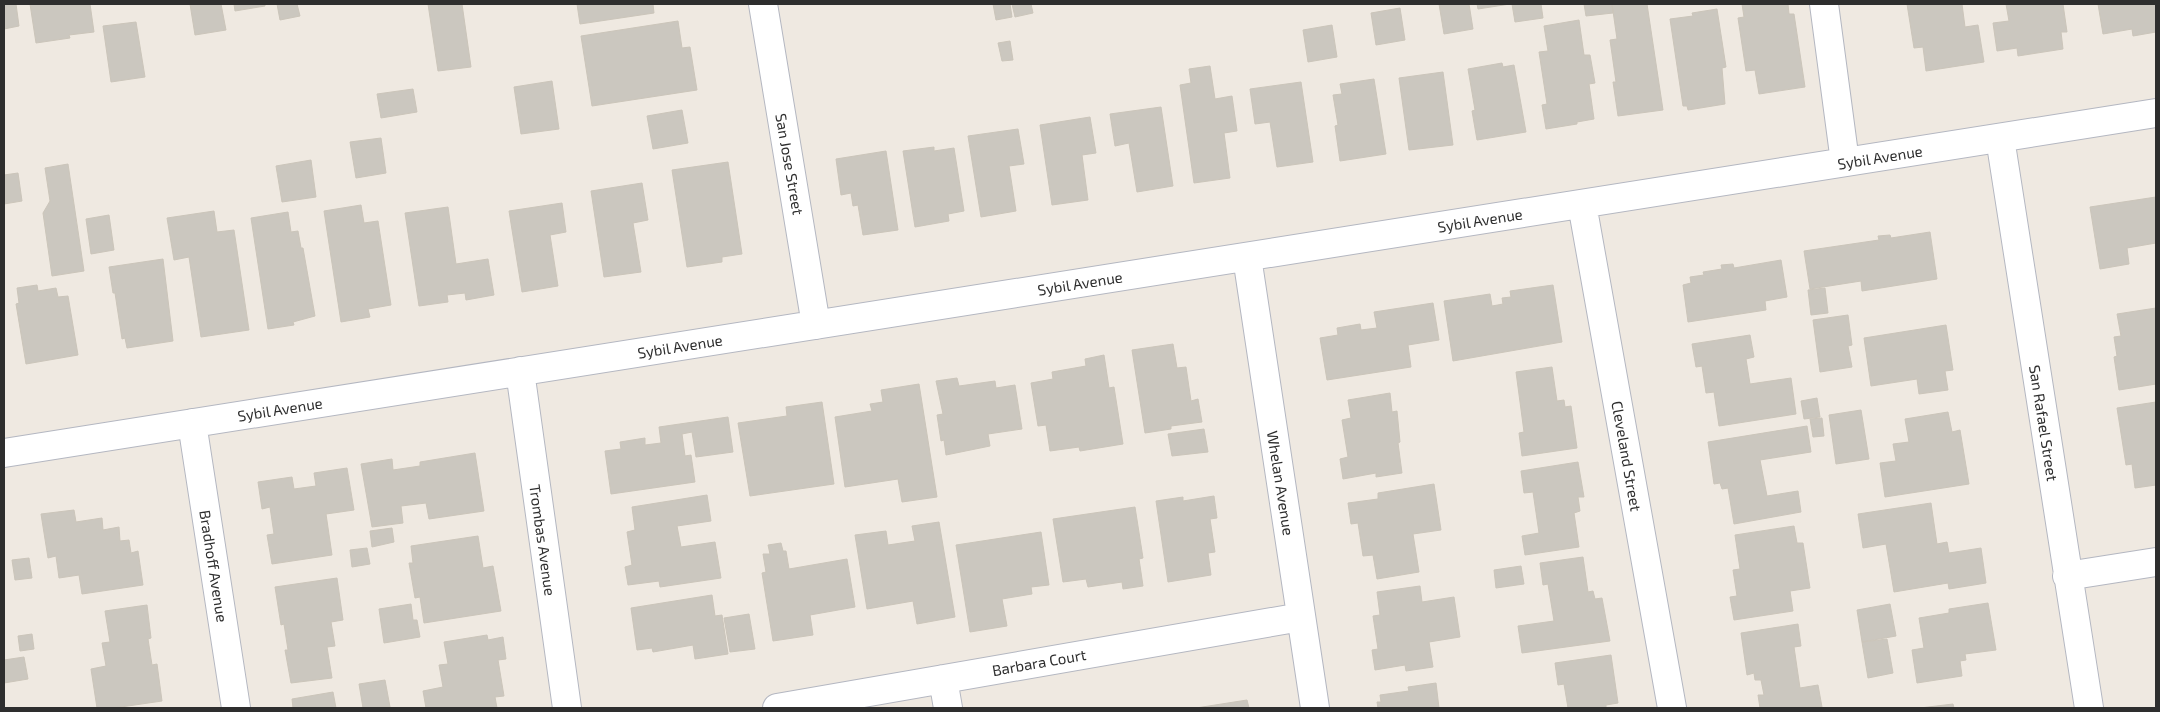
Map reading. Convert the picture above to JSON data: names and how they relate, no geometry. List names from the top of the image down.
{
  "streets": {
    "street": [
      "Sybil Avenue",
      "San Jose Street",
      "San Rafael Street",
      "Cleveland Street",
      "Whelan Avenue",
      "Trombas Avenue",
      "Bradhoff Avenue",
      "Barbara Court"
    ]
  },
  "crossings": [
    ["Sybil Avenue", "San Jose Street"],
    ["Sybil Avenue", "San Rafael Street"],
    ["Sybil Avenue", "Cleveland Street"],
    ["Sybil Avenue", "Whelan Avenue"],
    ["Sybil Avenue", "Trombas Avenue"],
    ["Sybil Avenue", "Bradhoff Avenue"],
    ["Whelan Avenue", "Barbara Court"]
  ]
}
